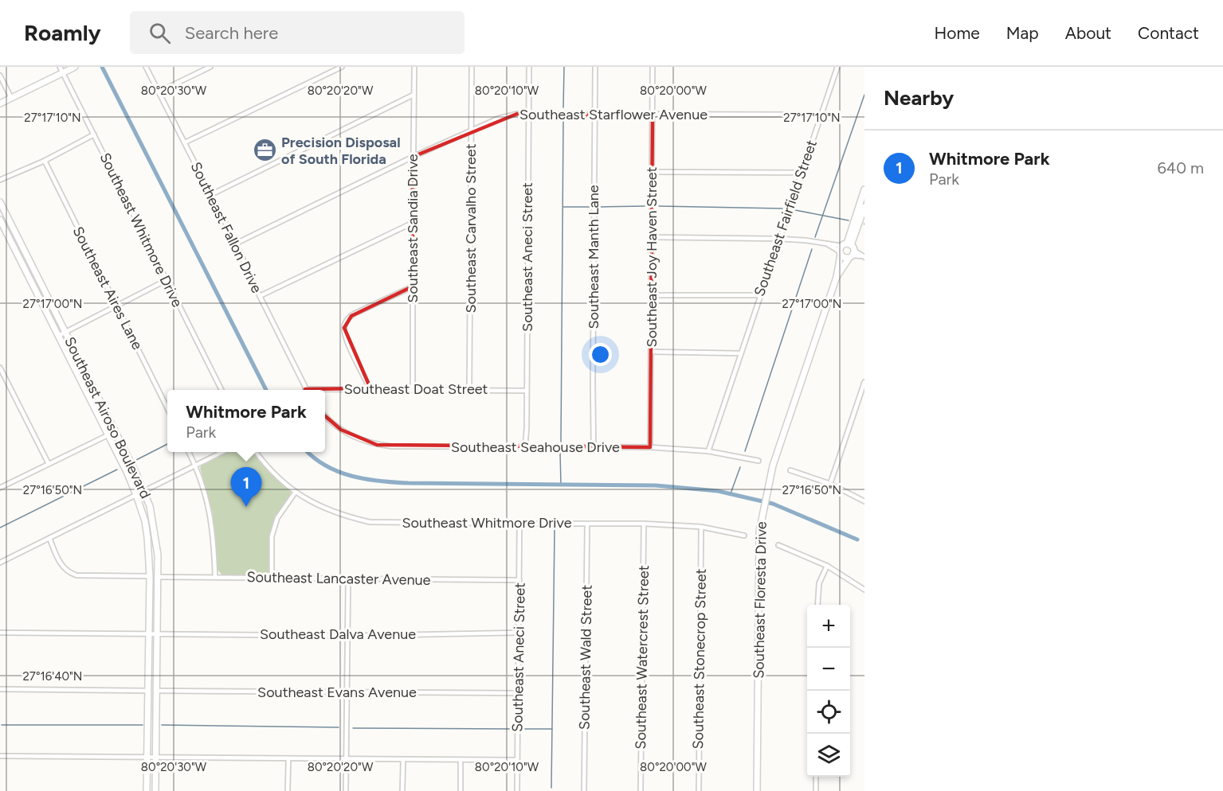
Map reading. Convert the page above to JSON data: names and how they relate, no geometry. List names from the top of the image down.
{
  "streets": {
    "main road": ["Southeast Airoso Boulevard", "Southeast Floresta Drive"],
    "street": [
      "Southeast Starflower Avenue",
      "Southeast Fairfield Street",
      "Southeast Fallon Drive",
      "Southeast Sandia Drive",
      "Southeast Carvalho Street",
      "Southeast Whitmore Drive",
      "Southeast Aneci Street",
      "Southeast Manth Lane",
      "Southeast Joy Haven Street",
      "Southeast Aires Lane",
      "Southeast Doat Street",
      "Southeast Seahouse Drive",
      "Southeast Lancaster Avenue",
      "Southeast Dalva Avenue",
      "Southeast Wald Street",
      "Southeast Watercrest Street",
      "Southeast Stonecrop Street",
      "Southeast Evans Avenue"
    ]
  },
  "crossings": [
    ["Southeast Starflower Avenue", "Southeast Fairfield Street"],
    ["Southeast Starflower Avenue", "Southeast Fallon Drive"],
    ["Southeast Starflower Avenue", "Southeast Sandia Drive"],
    ["Southeast Starflower Avenue", "Southeast Carvalho Street"],
    ["Southeast Starflower Avenue", "Southeast Aneci Street"],
    ["Southeast Starflower Avenue", "Southeast Manth Lane"],
    ["Southeast Starflower Avenue", "Southeast Joy Haven Street"],
    ["Southeast Fairfield Street", "Southeast Seahouse Drive"],
    ["Southeast Fallon Drive", "Southeast Doat Street"],
    ["Southeast Sandia Drive", "Southeast Doat Street"],
    ["Southeast Carvalho Street", "Southeast Doat Street"],
    ["Southeast Whitmore Drive", "Southeast Aneci Street"],
    ["Southeast Whitmore Drive", "Southeast Wald Street"],
    ["Southeast Whitmore Drive", "Southeast Watercrest Street"],
    ["Southeast Whitmore Drive", "Southeast Stonecrop Street"],
    ["Southeast Aneci Street", "Southeast Doat Street"],
    ["Southeast Aneci Street", "Southeast Seahouse Drive"],
    ["Southeast Aneci Street", "Southeast Lancaster Avenue"],
    ["Southeast Aneci Street", "Southeast Dalva Avenue"],
    ["Southeast Aneci Street", "Southeast Evans Avenue"],
    ["Southeast Manth Lane", "Southeast Seahouse Drive"],
    ["Southeast Joy Haven Street", "Southeast Seahouse Drive"],
    ["Southeast Airoso Boulevard", "Southeast Lancaster Avenue"],
    ["Southeast Airoso Boulevard", "Southeast Dalva Avenue"],
    ["Southeast Airoso Boulevard", "Southeast Evans Avenue"]
  ],
  "places": {
    "office": ["Precision Disposal of South Florida"]
  },
  "page": {
    "header": "Roamly",
    "search": "Search here",
    "nav": [
      "Home",
      "Map",
      "About",
      "Contact"
    ],
    "heading": "Nearby",
    "list": [
      {
        "mark": "1",
        "name": "Whitmore Park",
        "note": "Park",
        "value": "640 m"
      }
    ],
    "popup": ["Whitmore Park", "Park"],
    "pins": "1",
    "map_buttons": ["+", "−"]
  },
  "coordinates": [
    "80°20'30\"W",
    "80°20'20\"W",
    "80°20'10\"W",
    "80°20'00\"W",
    "27°17'10\"N",
    "27°17'00\"N",
    "27°16'50\"N",
    "27°16'40\"N"
  ]
}
